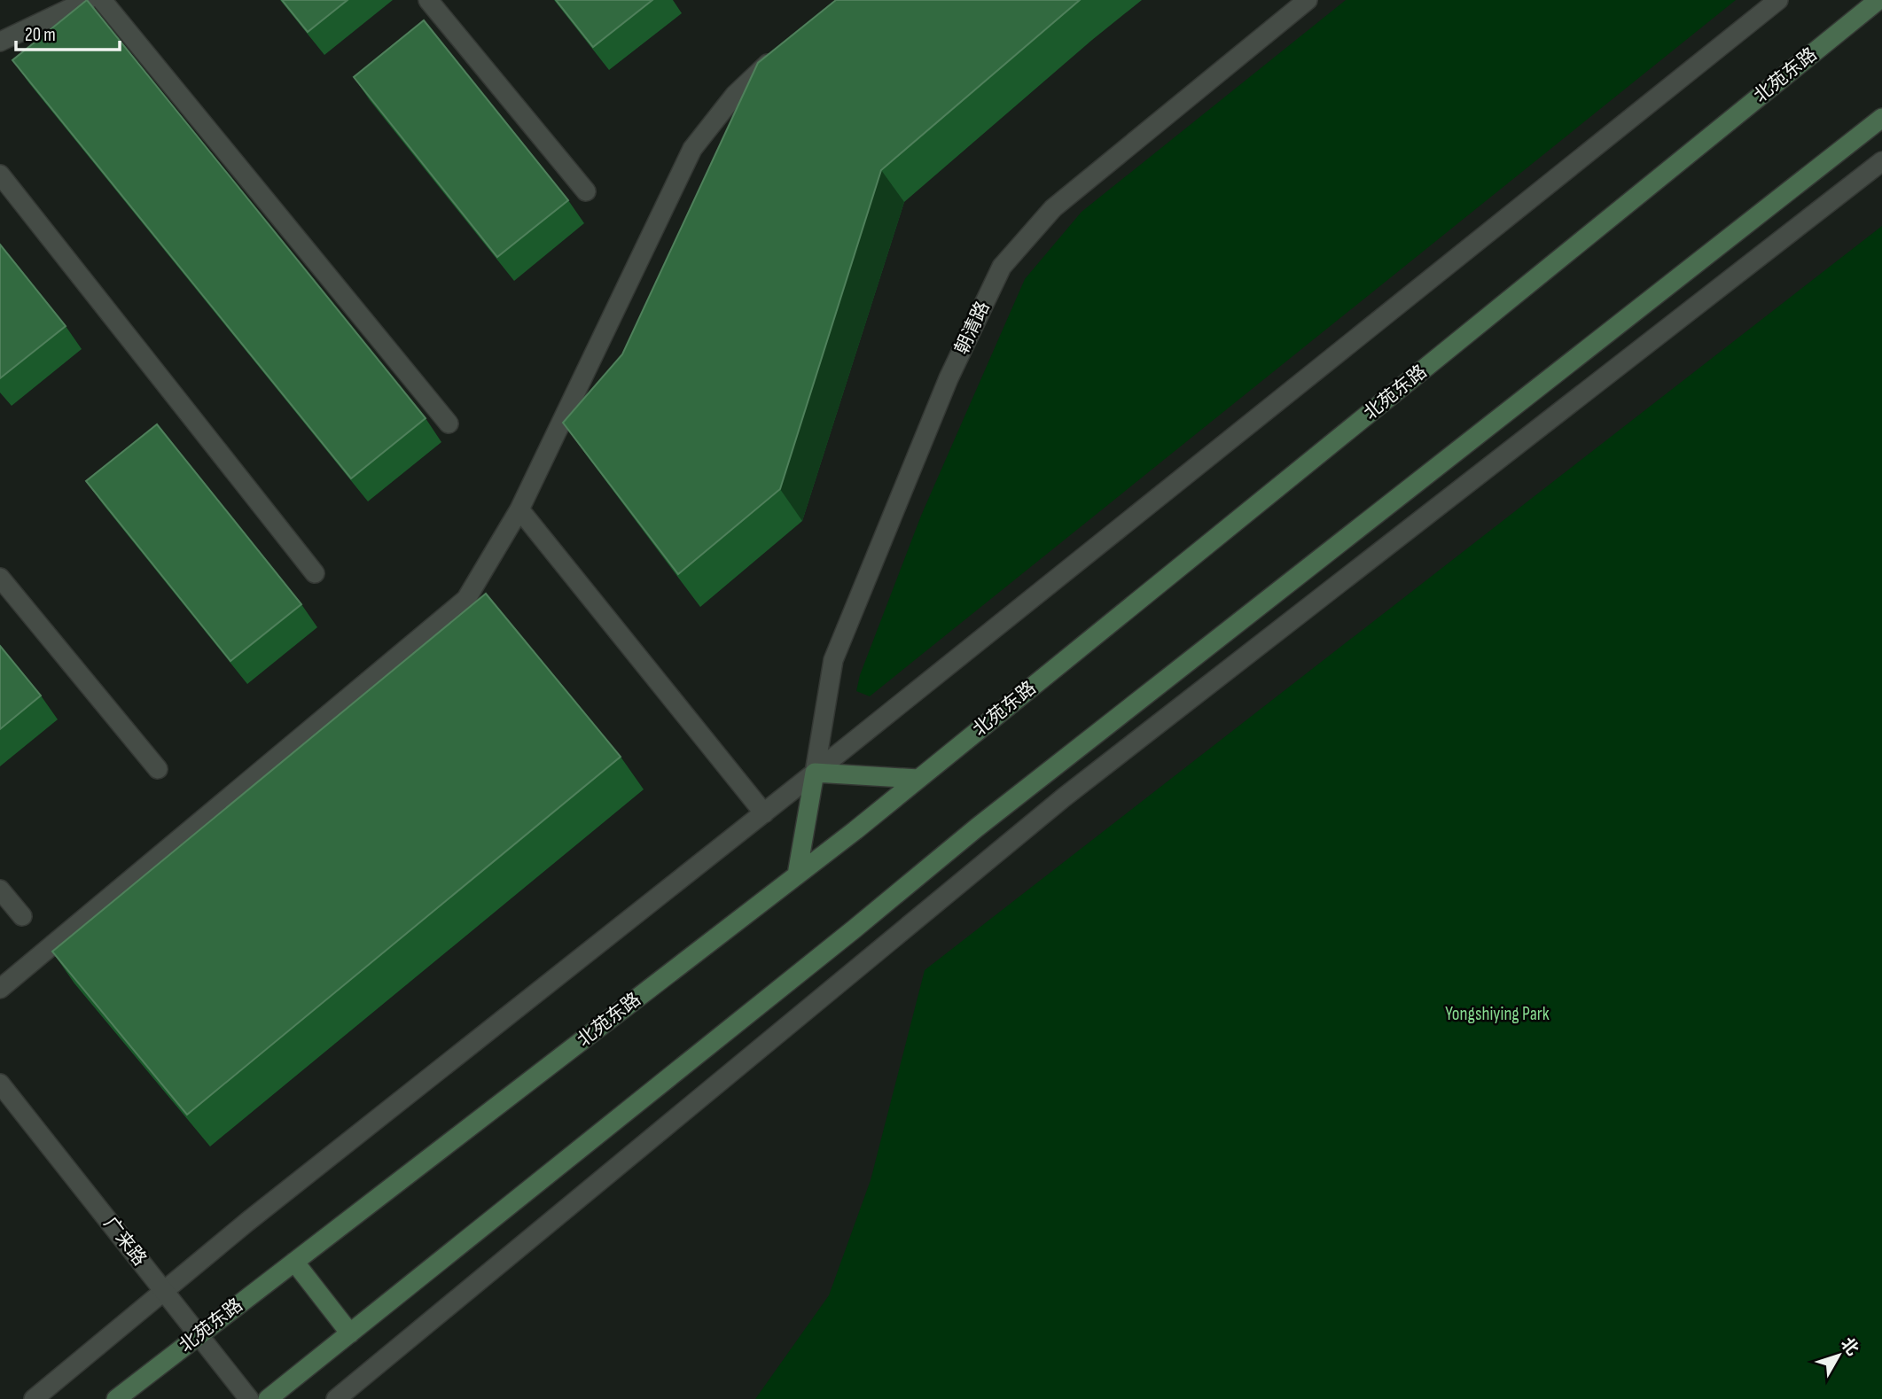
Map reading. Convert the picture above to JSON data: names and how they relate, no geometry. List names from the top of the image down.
{
  "streets": {
    "main road": ["北苑东路"],
    "street": ["朝清路", "广来路"]
  },
  "crossings": [
    ["北苑东路", "广来路"]
  ],
  "parks": ["Yongshiying Park"],
  "scale_bar": "20 m",
  "north": "top right"
}
